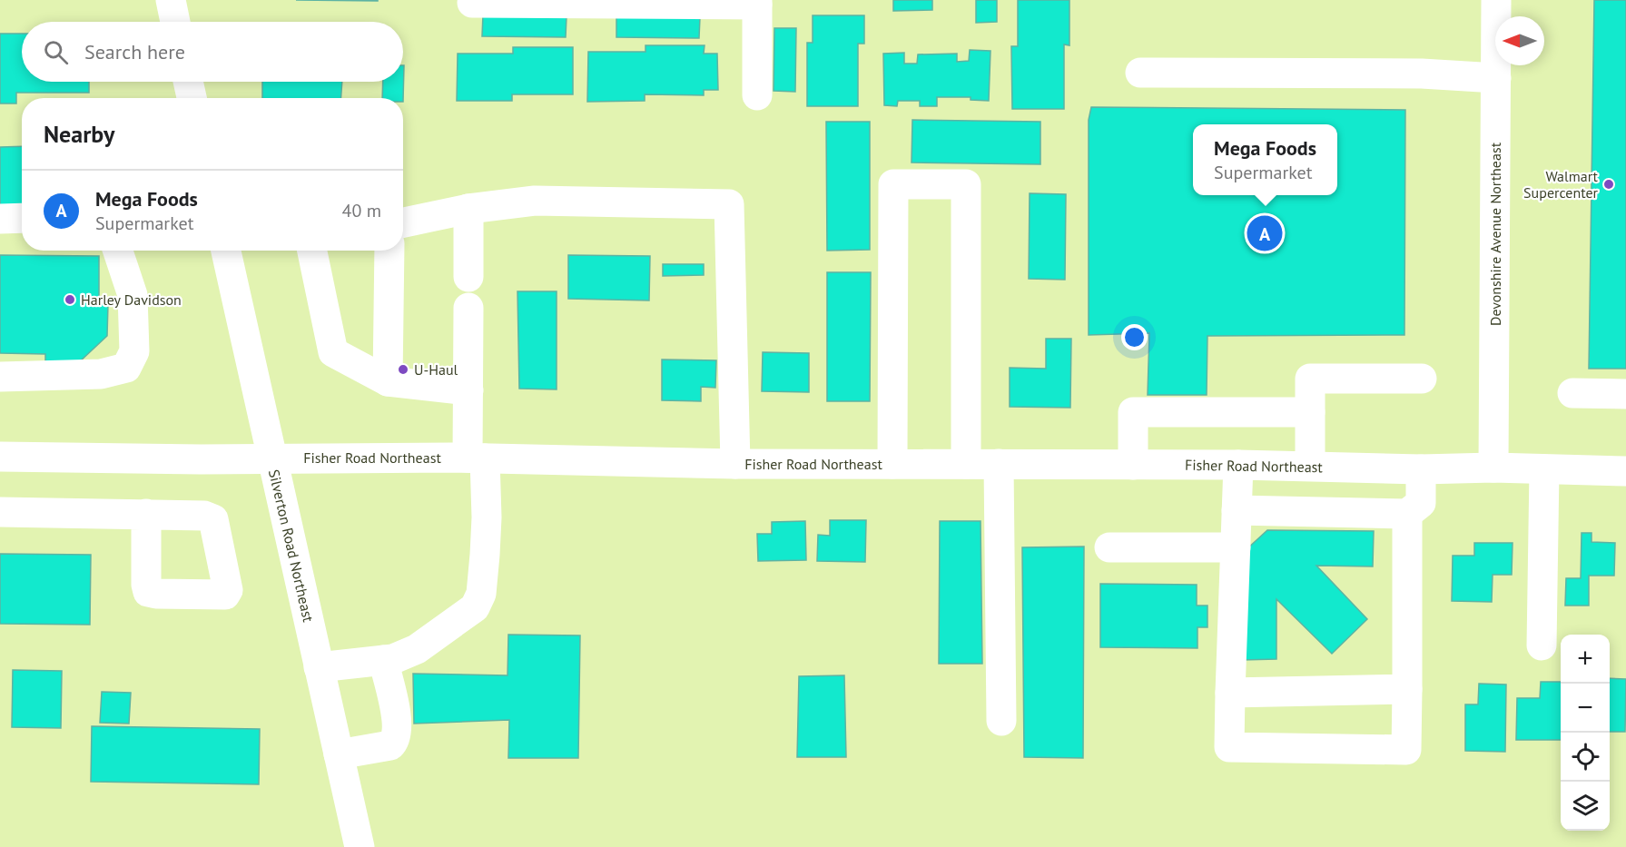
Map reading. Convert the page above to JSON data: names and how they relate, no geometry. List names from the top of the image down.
{
  "streets": {
    "street": ["Devonshire Avenue Northeast", "Fisher Road Northeast", "Silverton Road Northeast"]
  },
  "crossings": [
    ["Devonshire Avenue Northeast", "Fisher Road Northeast"],
    ["Fisher Road Northeast", "Silverton Road Northeast"]
  ],
  "places": ["Walmart Supercenter", "Harley Davidson", "U-Haul"],
  "north": "left",
  "page": {
    "search": "Search here",
    "heading": "Nearby",
    "popup": ["Mega Foods", "Supermarket"],
    "list": [
      {
        "mark": "A",
        "name": "Mega Foods",
        "note": "Supermarket",
        "value": "40 m"
      }
    ],
    "pins": "A",
    "map_buttons": ["+", "−"]
  }
}
